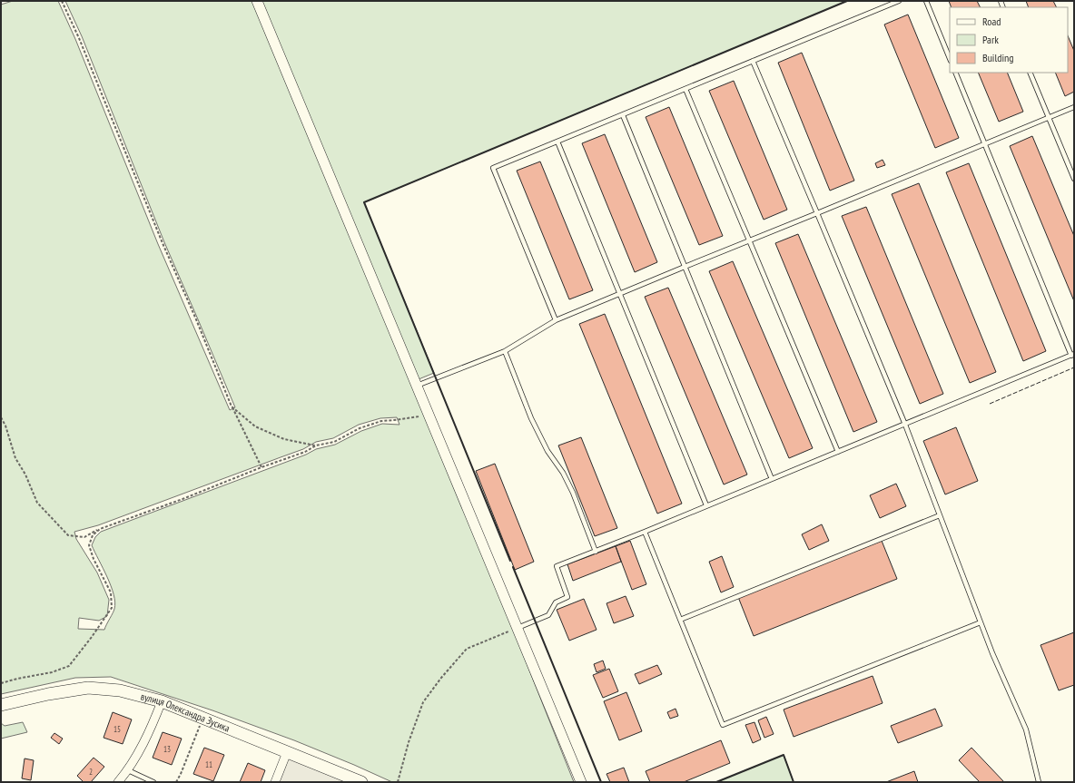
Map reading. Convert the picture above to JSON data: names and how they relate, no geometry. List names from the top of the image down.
{
  "streets": {
    "main road": ["вулиця Олександра Зусика"]
  },
  "house_numbers": [
    "15",
    "13",
    "11",
    "2"
  ],
  "legend": ["Road", "Park", "Building"]
}
